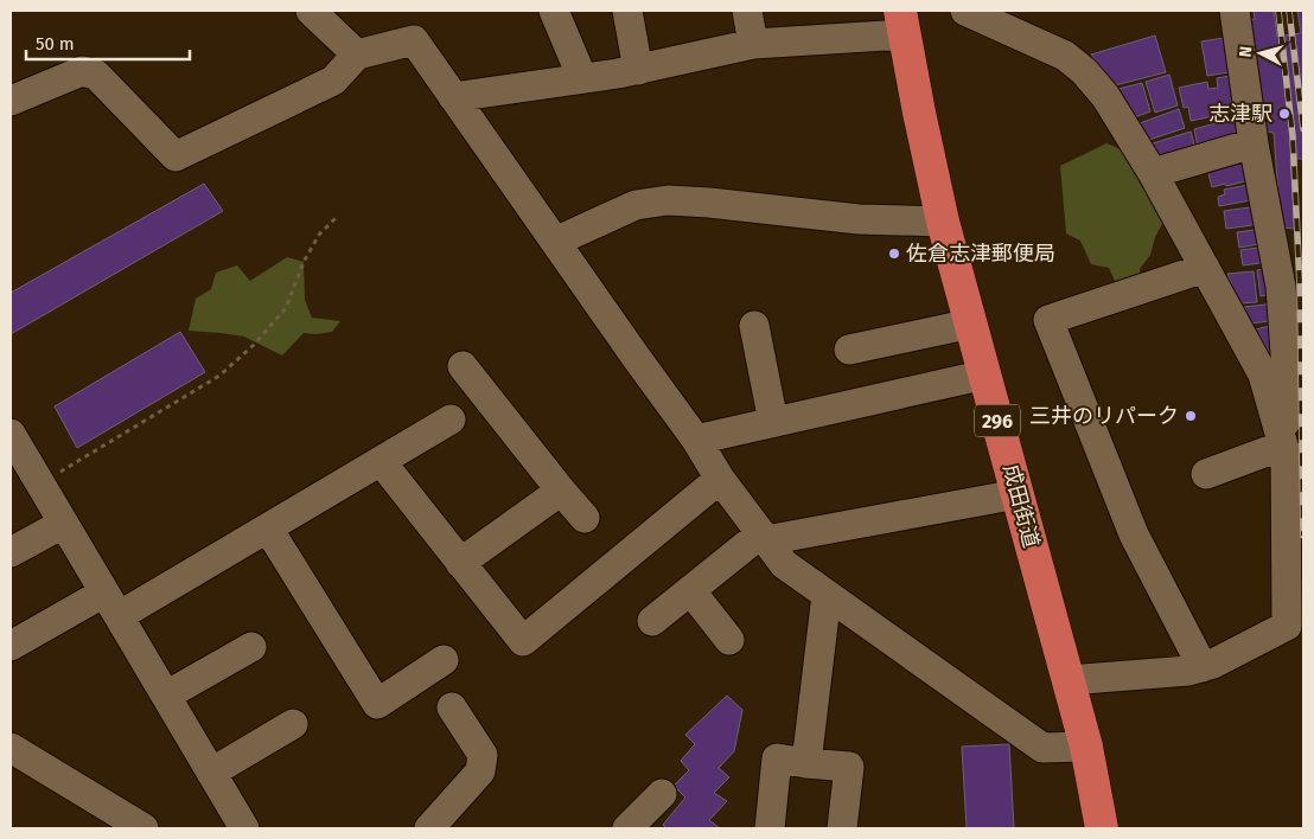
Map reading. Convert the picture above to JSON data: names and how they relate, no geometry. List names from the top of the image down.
{
  "streets": {
    "highway": ["296", "成田街道"]
  },
  "places": ["志津駅", "佐倉志津郵便局", "三井のリパーク"],
  "scale_bar": "50 m",
  "north": "left"
}
